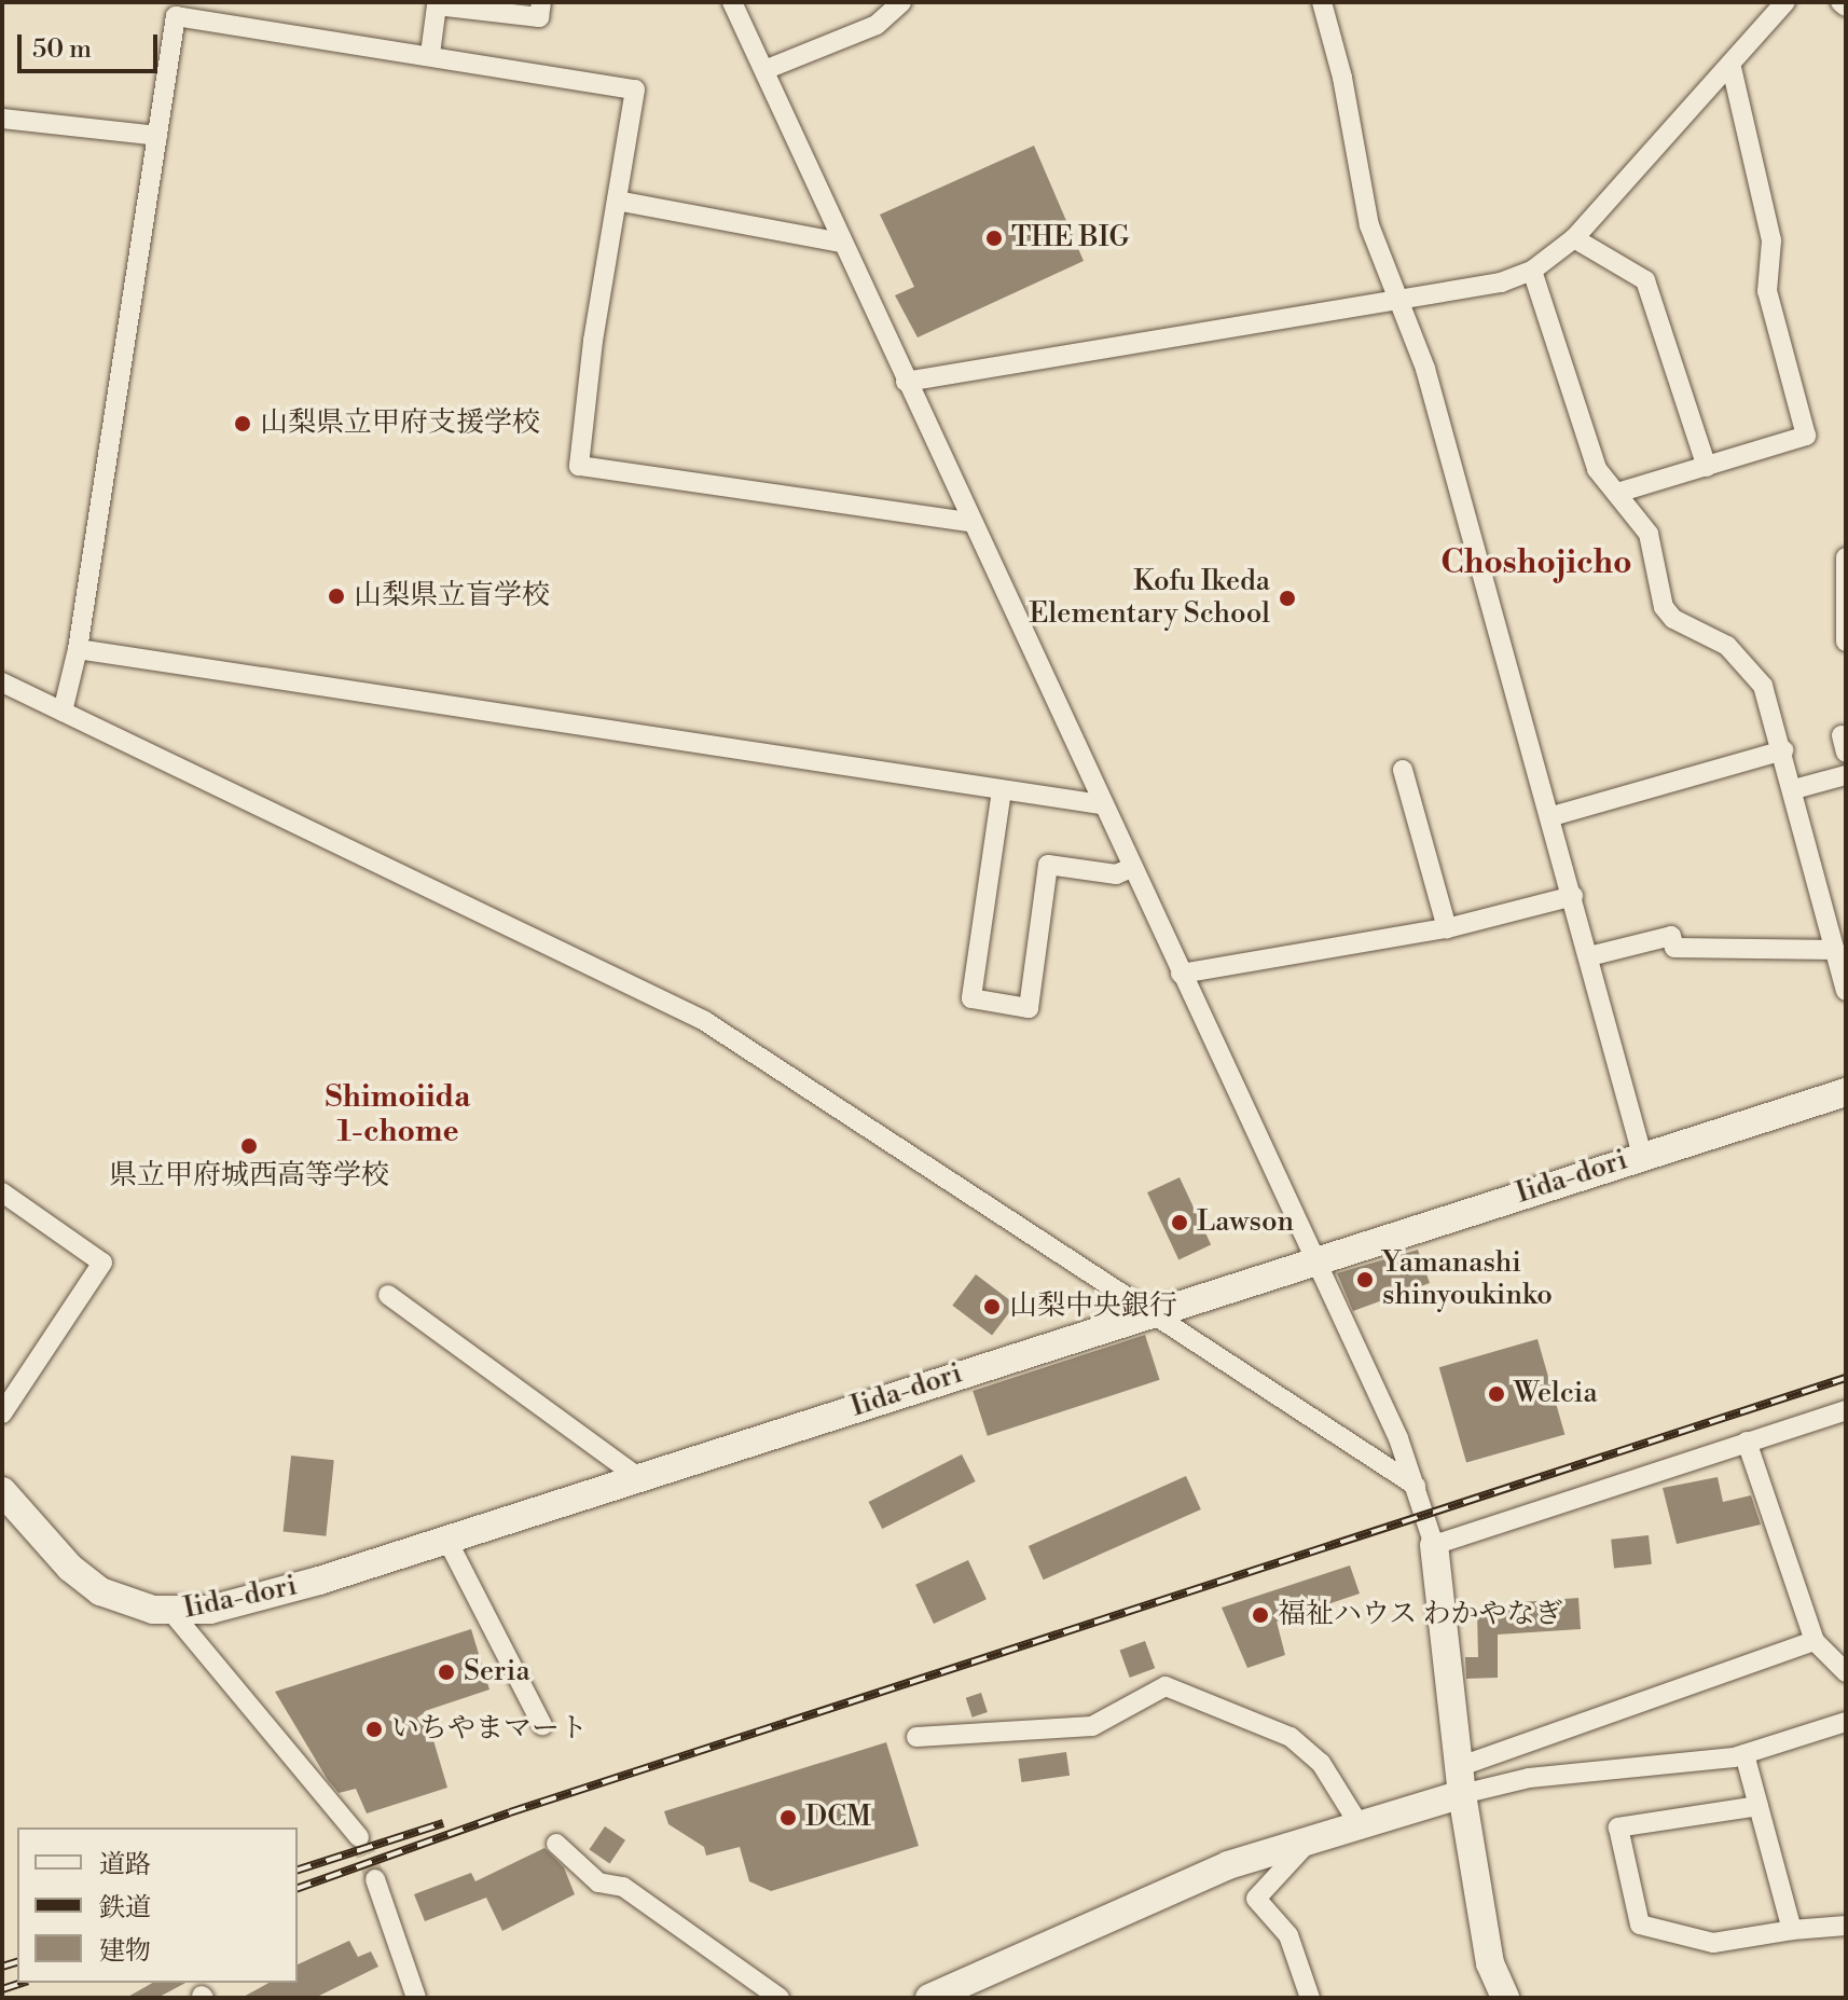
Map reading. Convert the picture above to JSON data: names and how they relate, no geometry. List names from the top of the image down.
{
  "streets": {
    "main road": ["Iida-dori"]
  },
  "districts": ["Choshojicho", "Shimoiida 1-chome"],
  "places": [
    "THE BIG",
    "山梨県立甲府支援学校",
    "山梨県立盲学校",
    "Kofu Ikeda Elementary School",
    "県立甲府城西高等学校",
    "Lawson",
    "Yamanashi shinyoukinko",
    "山梨中央銀行",
    "Welcia",
    "福祉ハウス わかやなぎ",
    "Seria",
    "いちやまマート",
    "DCM"
  ],
  "legend": ["道路", "鉄道", "建物"],
  "scale_bar": "50 m"
}
